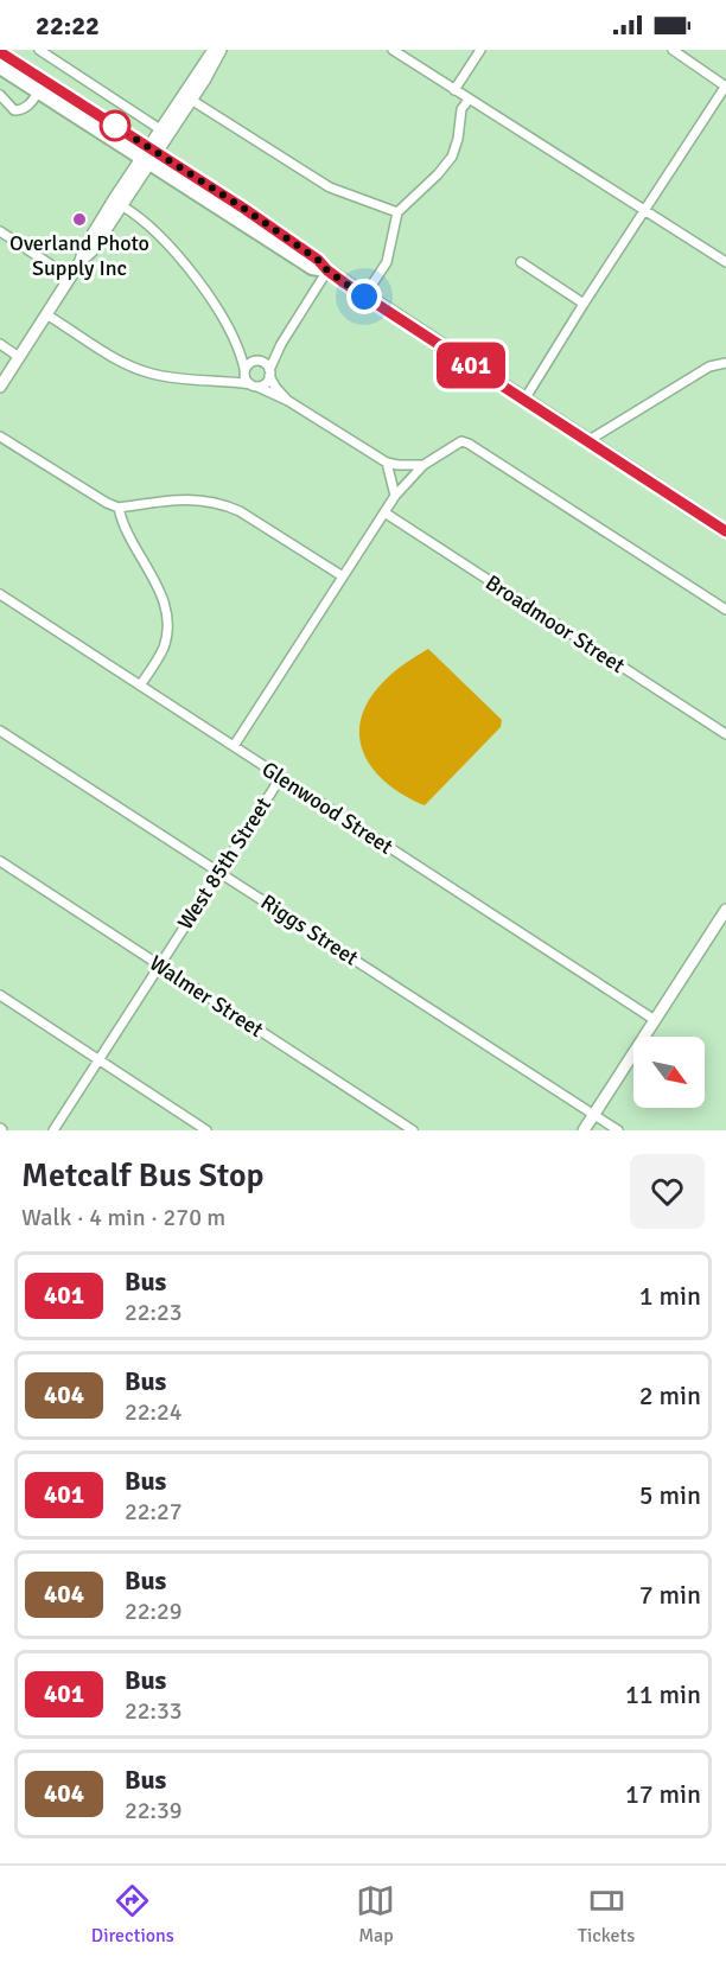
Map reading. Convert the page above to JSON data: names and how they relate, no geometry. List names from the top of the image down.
{
  "streets": {
    "street": [
      "Broadmoor Street",
      "Glenwood Street",
      "West 85th Street",
      "Riggs Street",
      "Walmer Street"
    ]
  },
  "crossings": [
    ["Glenwood Street", "West 85th Street"],
    ["West 85th Street", "Riggs Street"],
    ["West 85th Street", "Walmer Street"]
  ],
  "places": ["Overland Photo Supply Inc"],
  "lines": ["bus line 401"],
  "north": "bottom right",
  "page": {
    "status": "22:22",
    "on_map": "401",
    "heading": ["Metcalf Bus Stop", "Walk · 4 min · 270 m"],
    "list": [
      {
        "mark": "401",
        "name": "Bus",
        "note": "22:23",
        "value": "1 min"
      },
      {
        "mark": "404",
        "name": "Bus",
        "note": "22:24",
        "value": "2 min"
      },
      {
        "mark": "401",
        "name": "Bus",
        "note": "22:27",
        "value": "5 min"
      },
      {
        "mark": "404",
        "name": "Bus",
        "note": "22:29",
        "value": "7 min"
      },
      {
        "mark": "401",
        "name": "Bus",
        "note": "22:33",
        "value": "11 min"
      },
      {
        "mark": "404",
        "name": "Bus",
        "note": "22:39",
        "value": "17 min"
      }
    ],
    "tabs": ["Directions", "Map", "Tickets"]
  }
}
